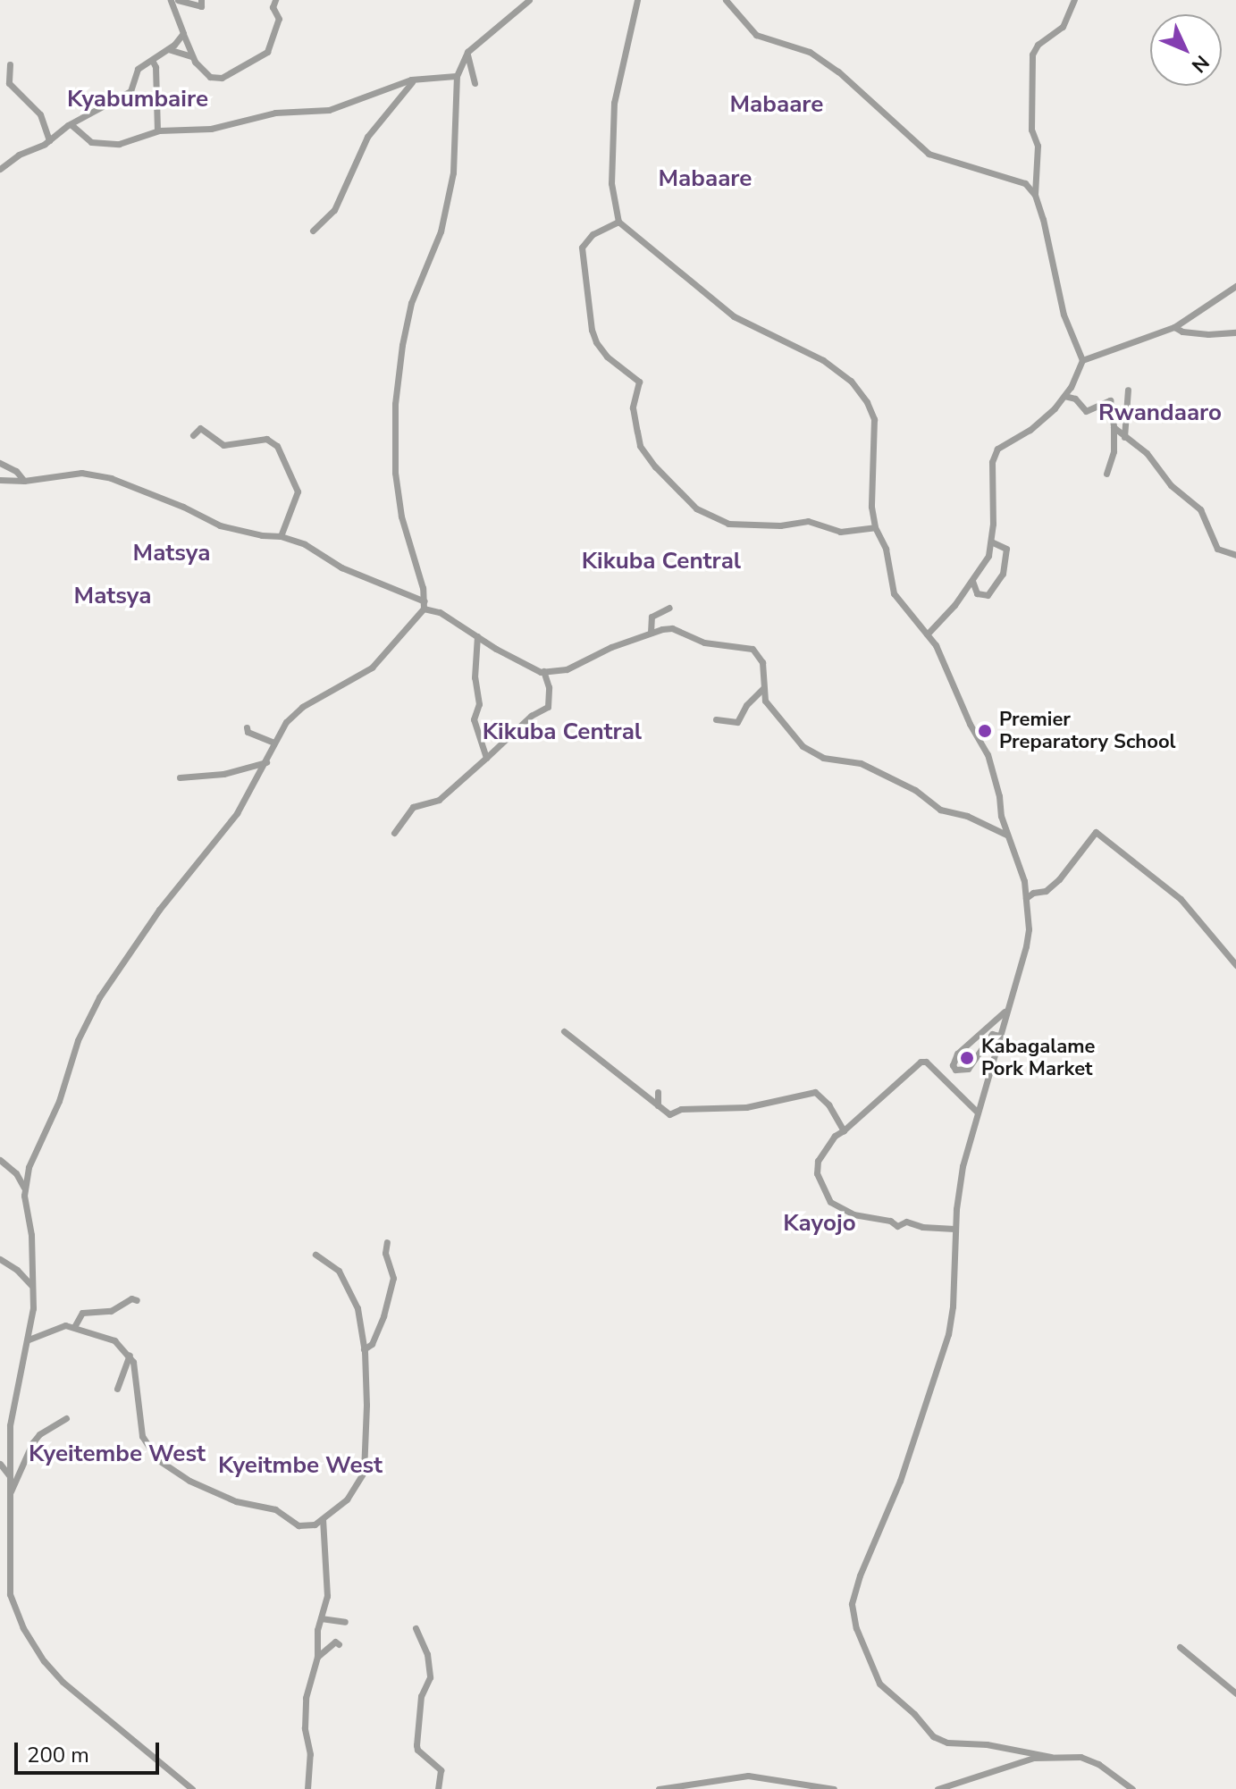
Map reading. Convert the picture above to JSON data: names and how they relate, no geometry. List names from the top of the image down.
{
  "districts": [
    "Kyabumbaire",
    "Mabaare",
    "Mabaare",
    "Rwandaaro",
    "Matsya",
    "Kikuba Central",
    "Matsya",
    "Kikuba Central",
    "Kayojo",
    "Kyeitembe West",
    "Kyeitmbe West"
  ],
  "places": ["Premier Preparatory School", "Kabagalame Pork Market"],
  "scale_bar": "200 m",
  "north": "bottom right"
}
